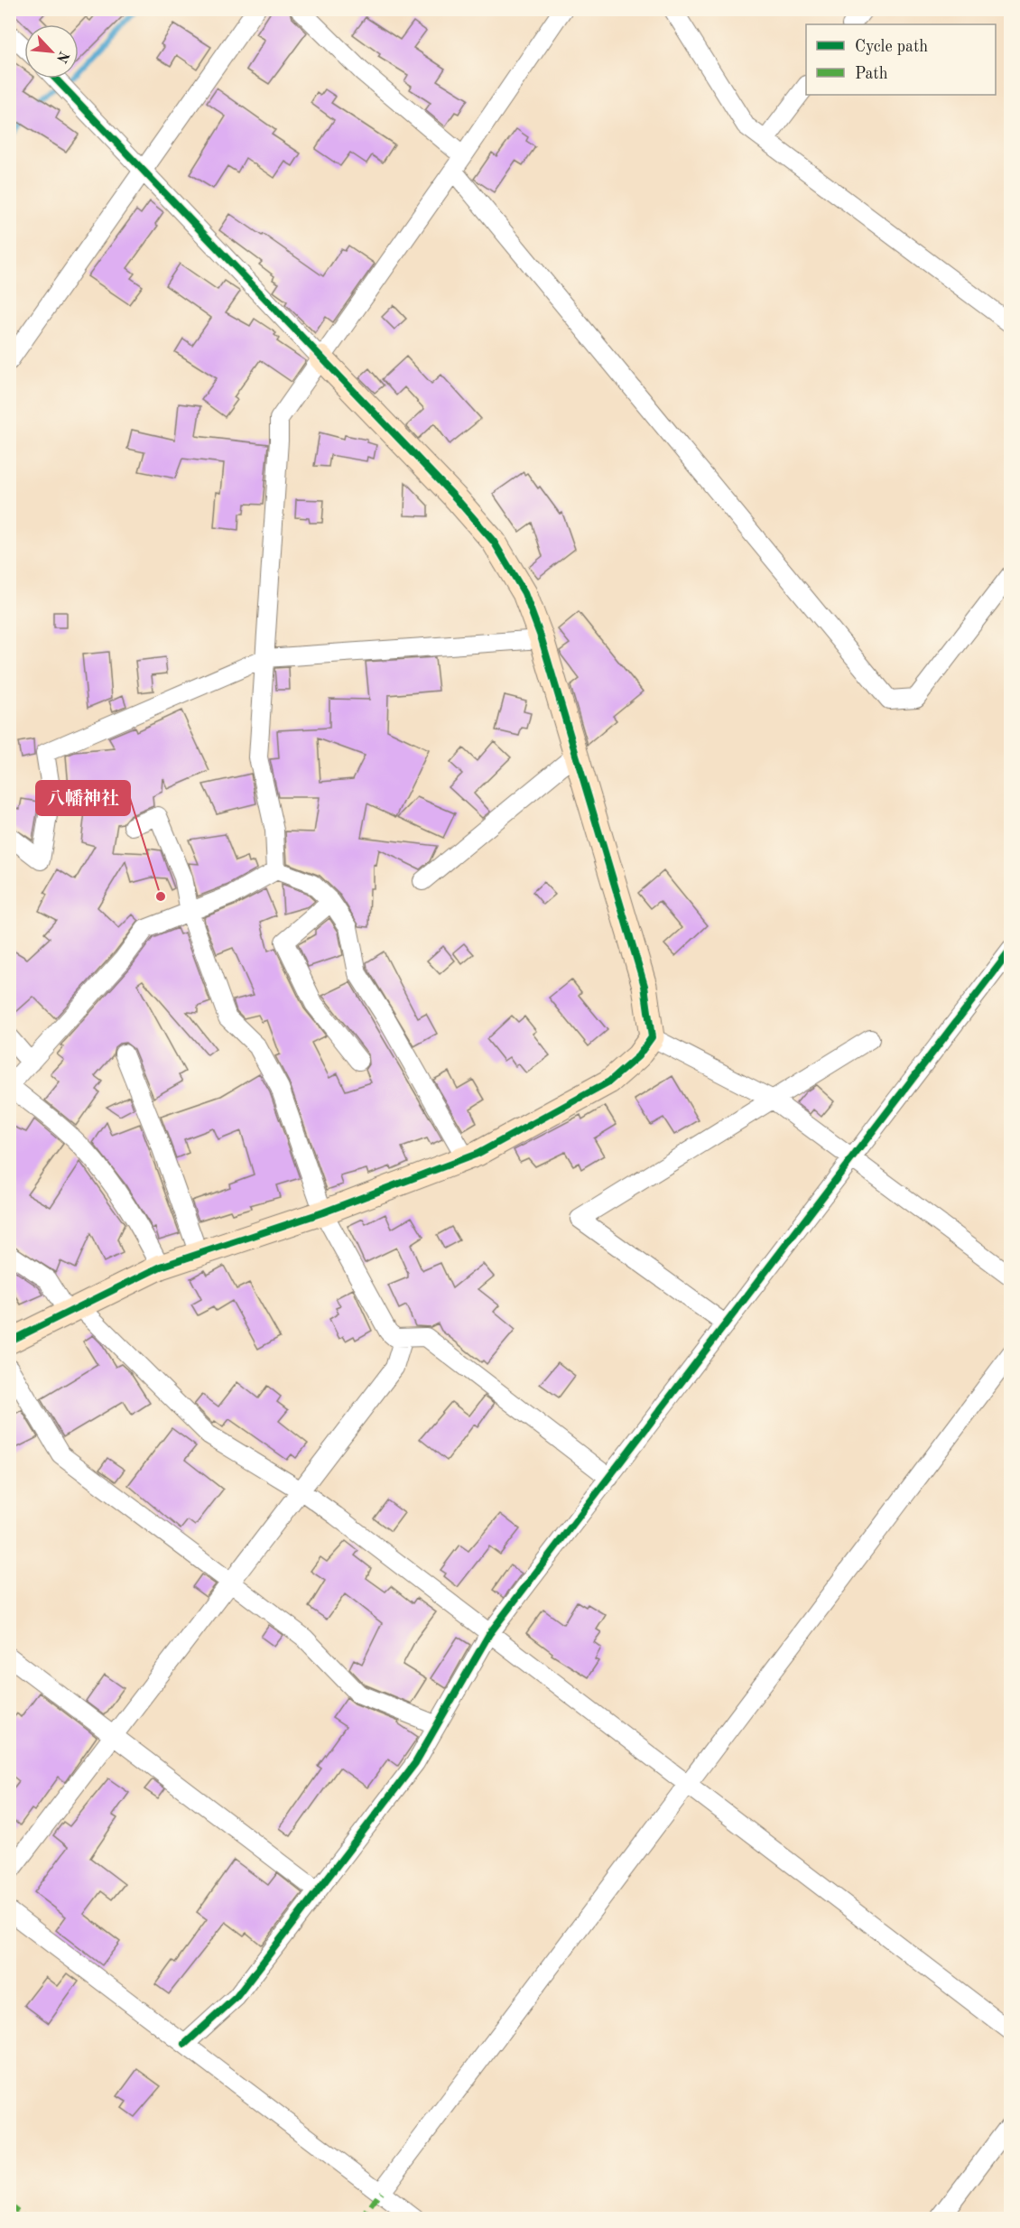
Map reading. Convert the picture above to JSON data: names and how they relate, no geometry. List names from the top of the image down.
{
  "places": ["八幡神社"],
  "legend": ["Cycle path", "Path"],
  "north": "bottom right"
}
